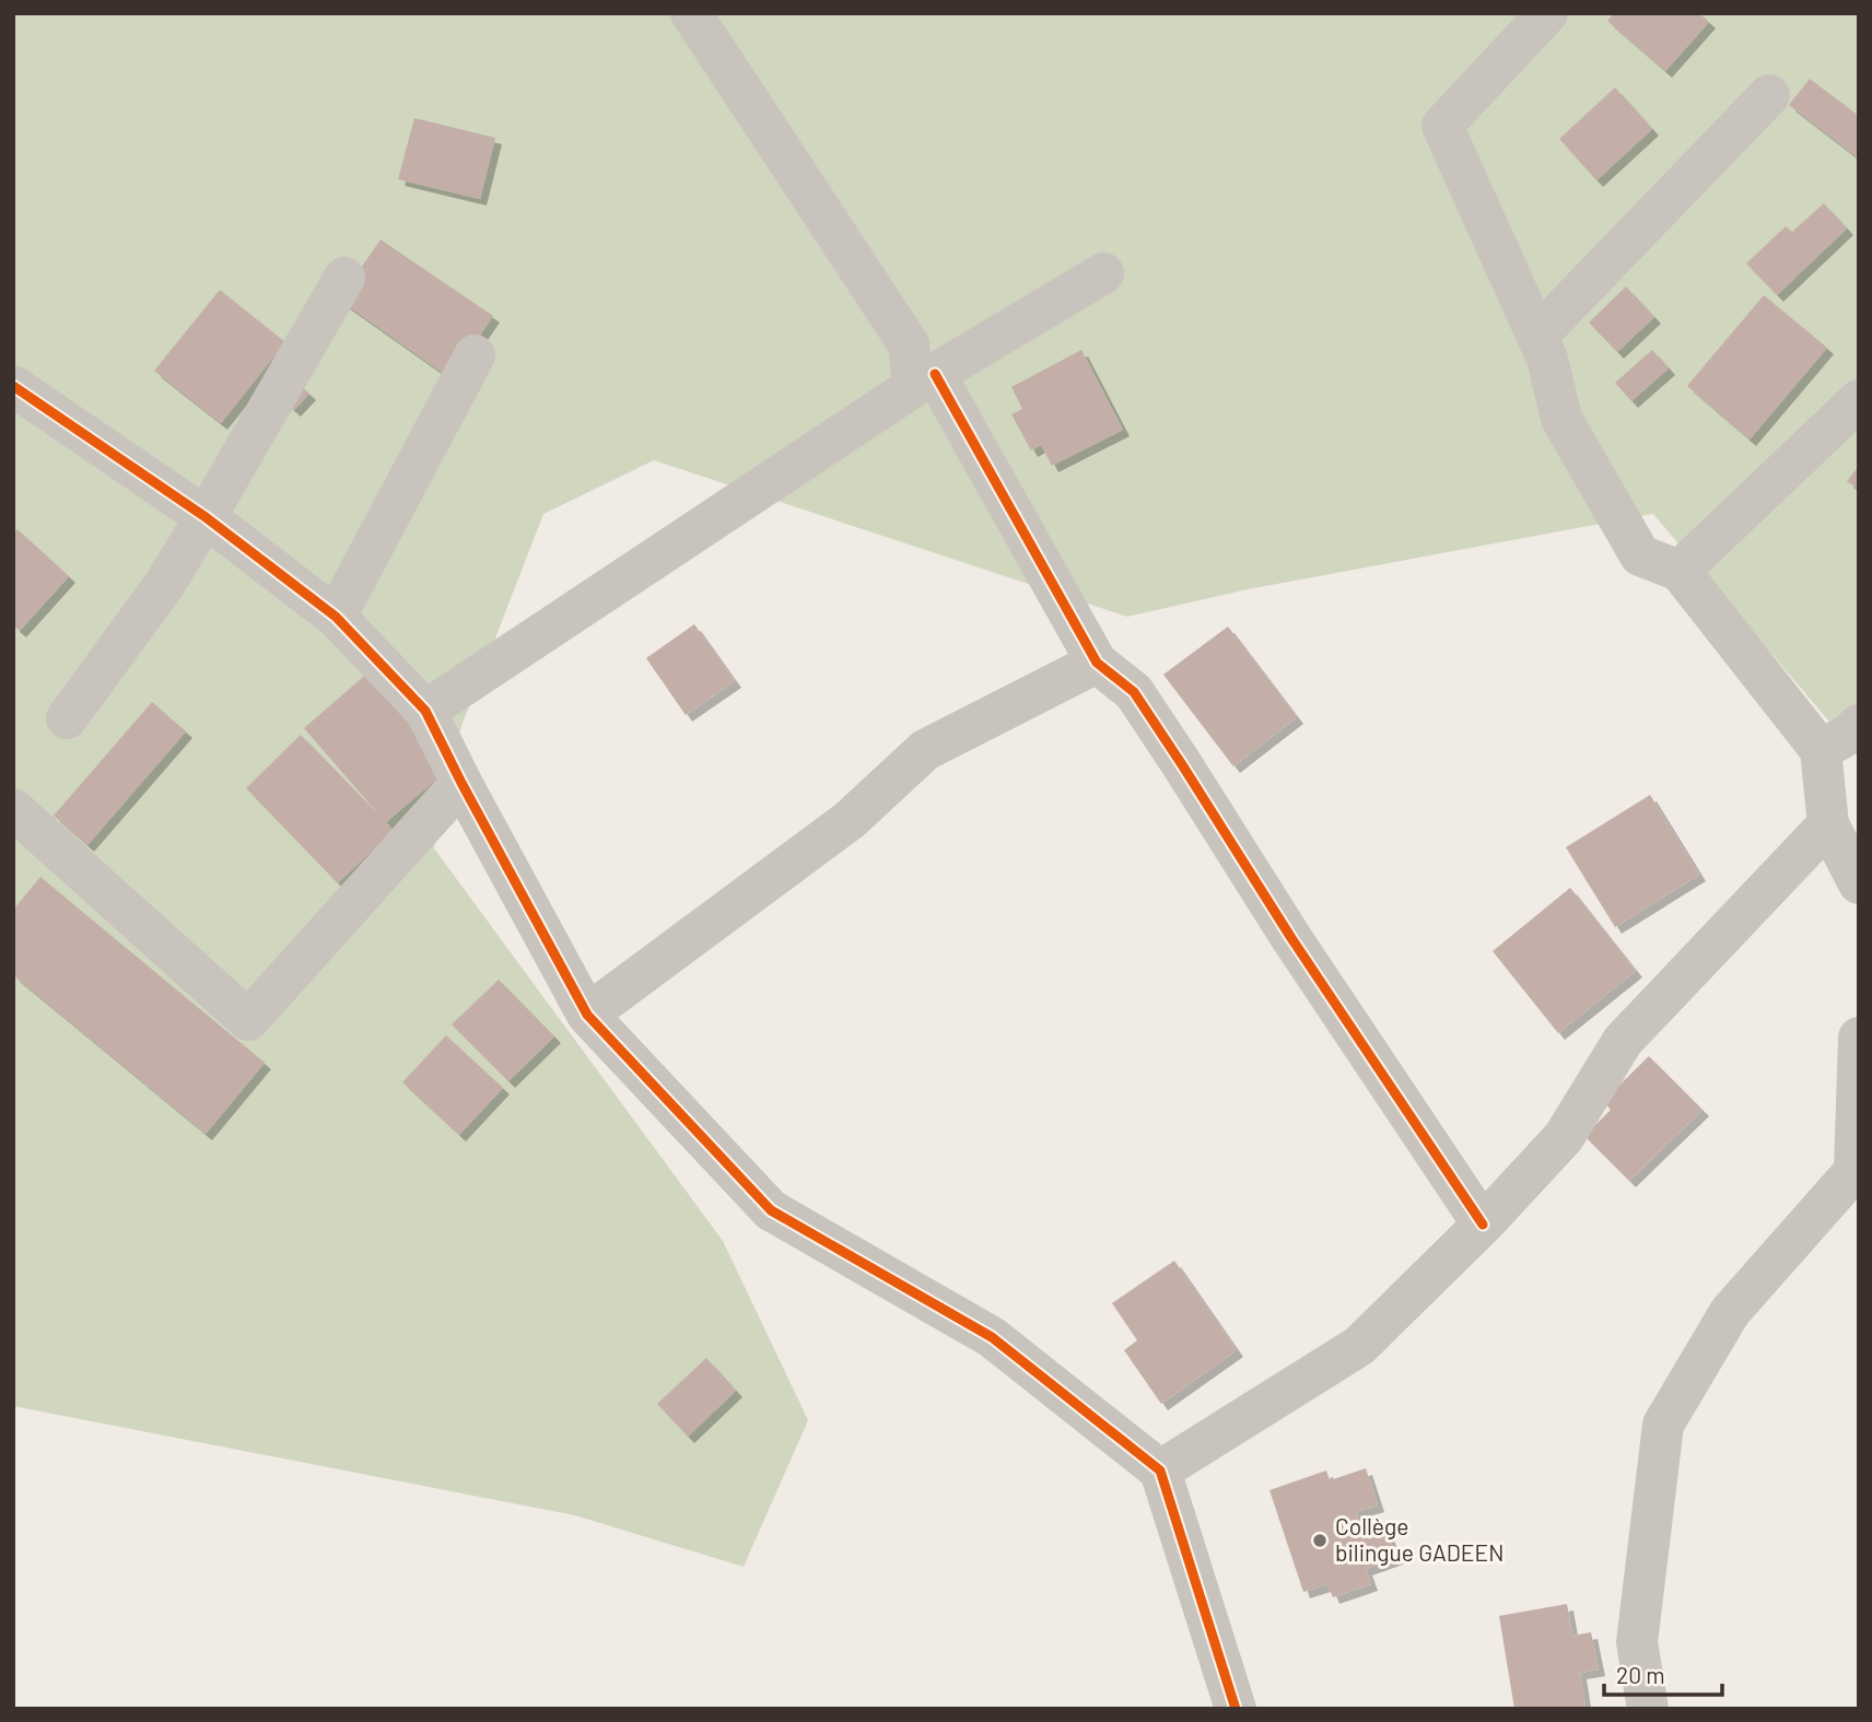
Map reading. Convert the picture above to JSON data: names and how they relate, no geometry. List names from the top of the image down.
{
  "places": ["Collège bilingue GADEEN"],
  "scale_bar": "20 m"
}
